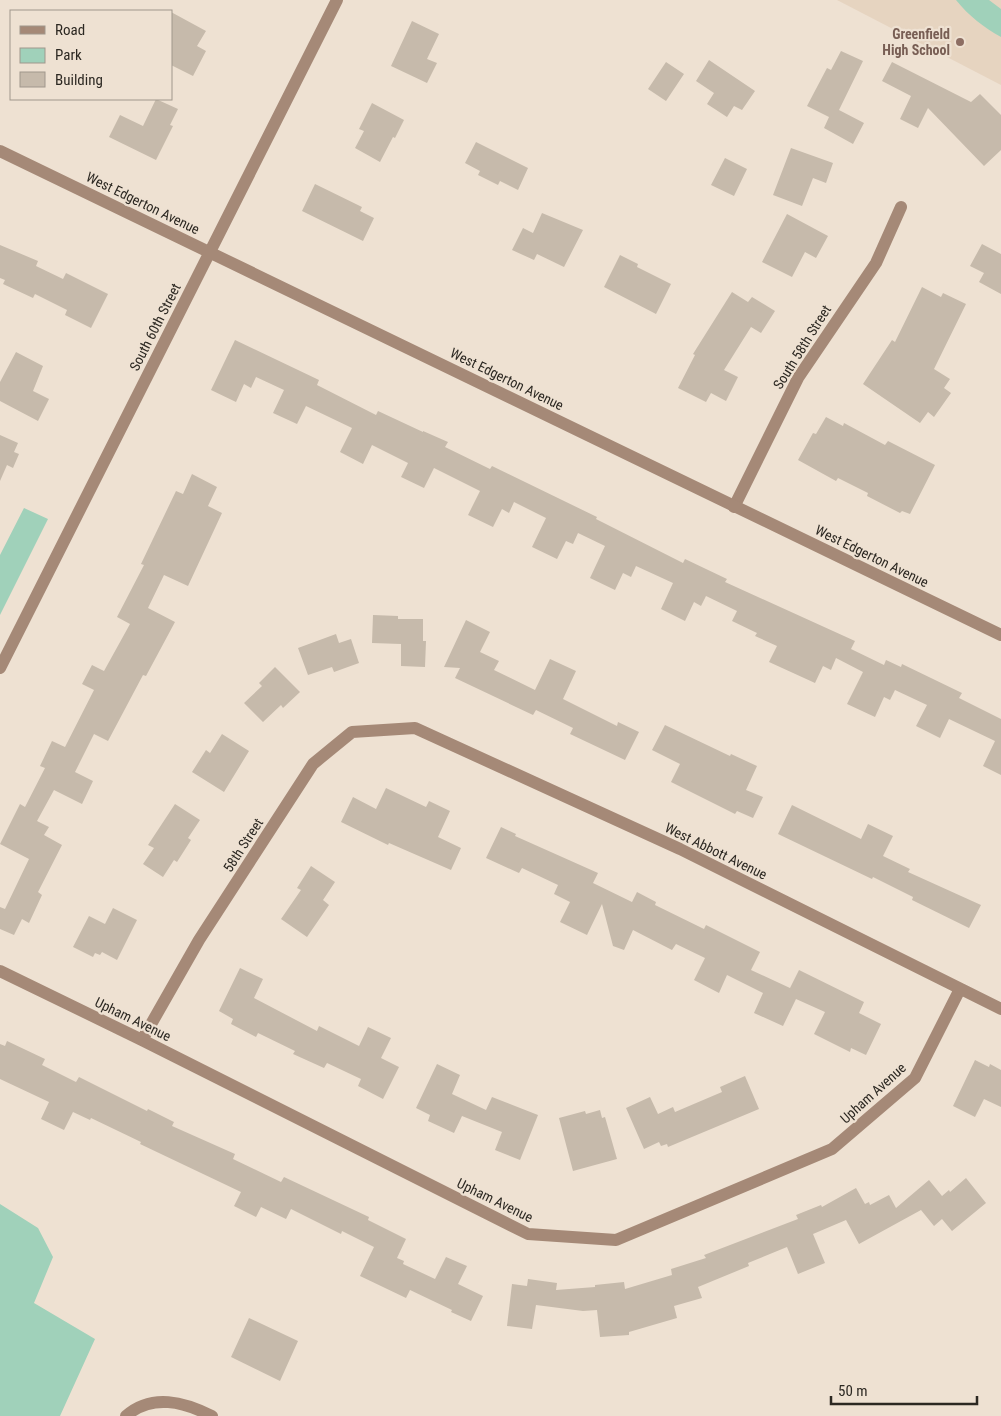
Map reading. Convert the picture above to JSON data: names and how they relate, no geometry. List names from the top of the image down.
{
  "streets": {
    "street": [
      "West Edgerton Avenue",
      "South 60th Street",
      "South 58th Street",
      "58th Street",
      "West Abbott Avenue",
      "Upham Avenue"
    ]
  },
  "crossings": [
    ["West Edgerton Avenue", "South 60th Street"],
    ["West Edgerton Avenue", "South 58th Street"],
    ["58th Street", "West Abbott Avenue"],
    ["58th Street", "Upham Avenue"],
    ["West Abbott Avenue", "Upham Avenue"]
  ],
  "places": ["Greenfield High School"],
  "legend": ["Road", "Park", "Building"],
  "scale_bar": "50 m"
}
